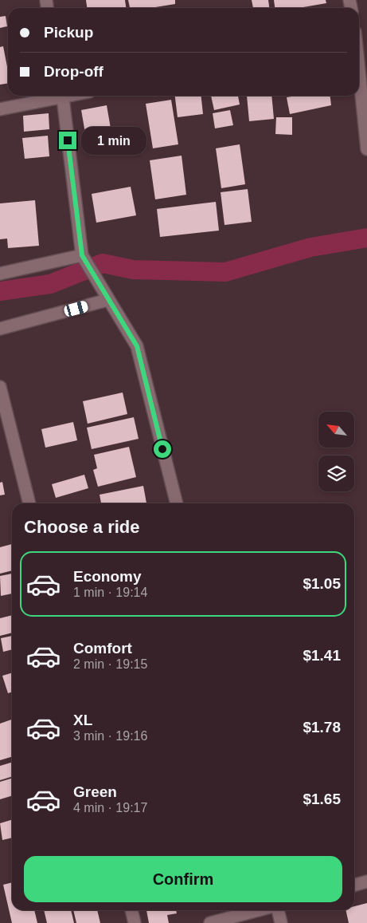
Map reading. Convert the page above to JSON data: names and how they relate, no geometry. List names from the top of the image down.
{
  "north": "top left",
  "page": {
    "banner": ["Pickup", "Drop-off"],
    "bubble": "1 min",
    "heading": "Choose a ride",
    "list": [
      {
        "name": "Economy",
        "note": "1 min · 19:14",
        "value": "$1.05"
      },
      {
        "name": "Comfort",
        "note": "2 min · 19:15",
        "value": "$1.41"
      },
      {
        "name": "XL",
        "note": "3 min · 19:16",
        "value": "$1.78"
      },
      {
        "name": "Green",
        "note": "4 min · 19:17",
        "value": "$1.65"
      }
    ],
    "buttons": "Confirm"
  }
}
